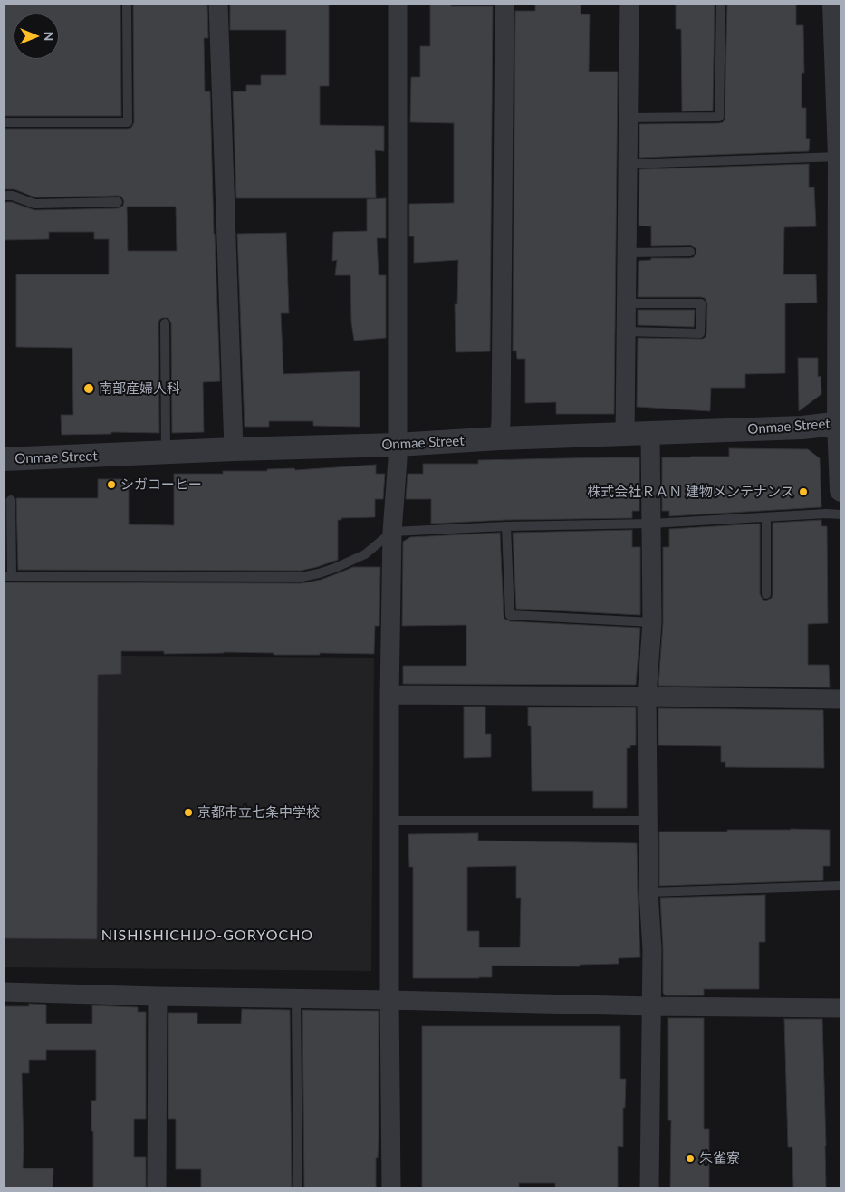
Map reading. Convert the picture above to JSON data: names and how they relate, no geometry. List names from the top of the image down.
{
  "streets": {
    "street": ["Onmae Street"]
  },
  "districts": ["NISHISHICHIJO-GORYOCHO"],
  "places": [
    "南部産婦人科",
    "シガコーヒー",
    "株式会社ＲＡＮ 建物メンテナンス",
    "京都市立七条中学校",
    "朱雀寮"
  ],
  "north": "right"
}
